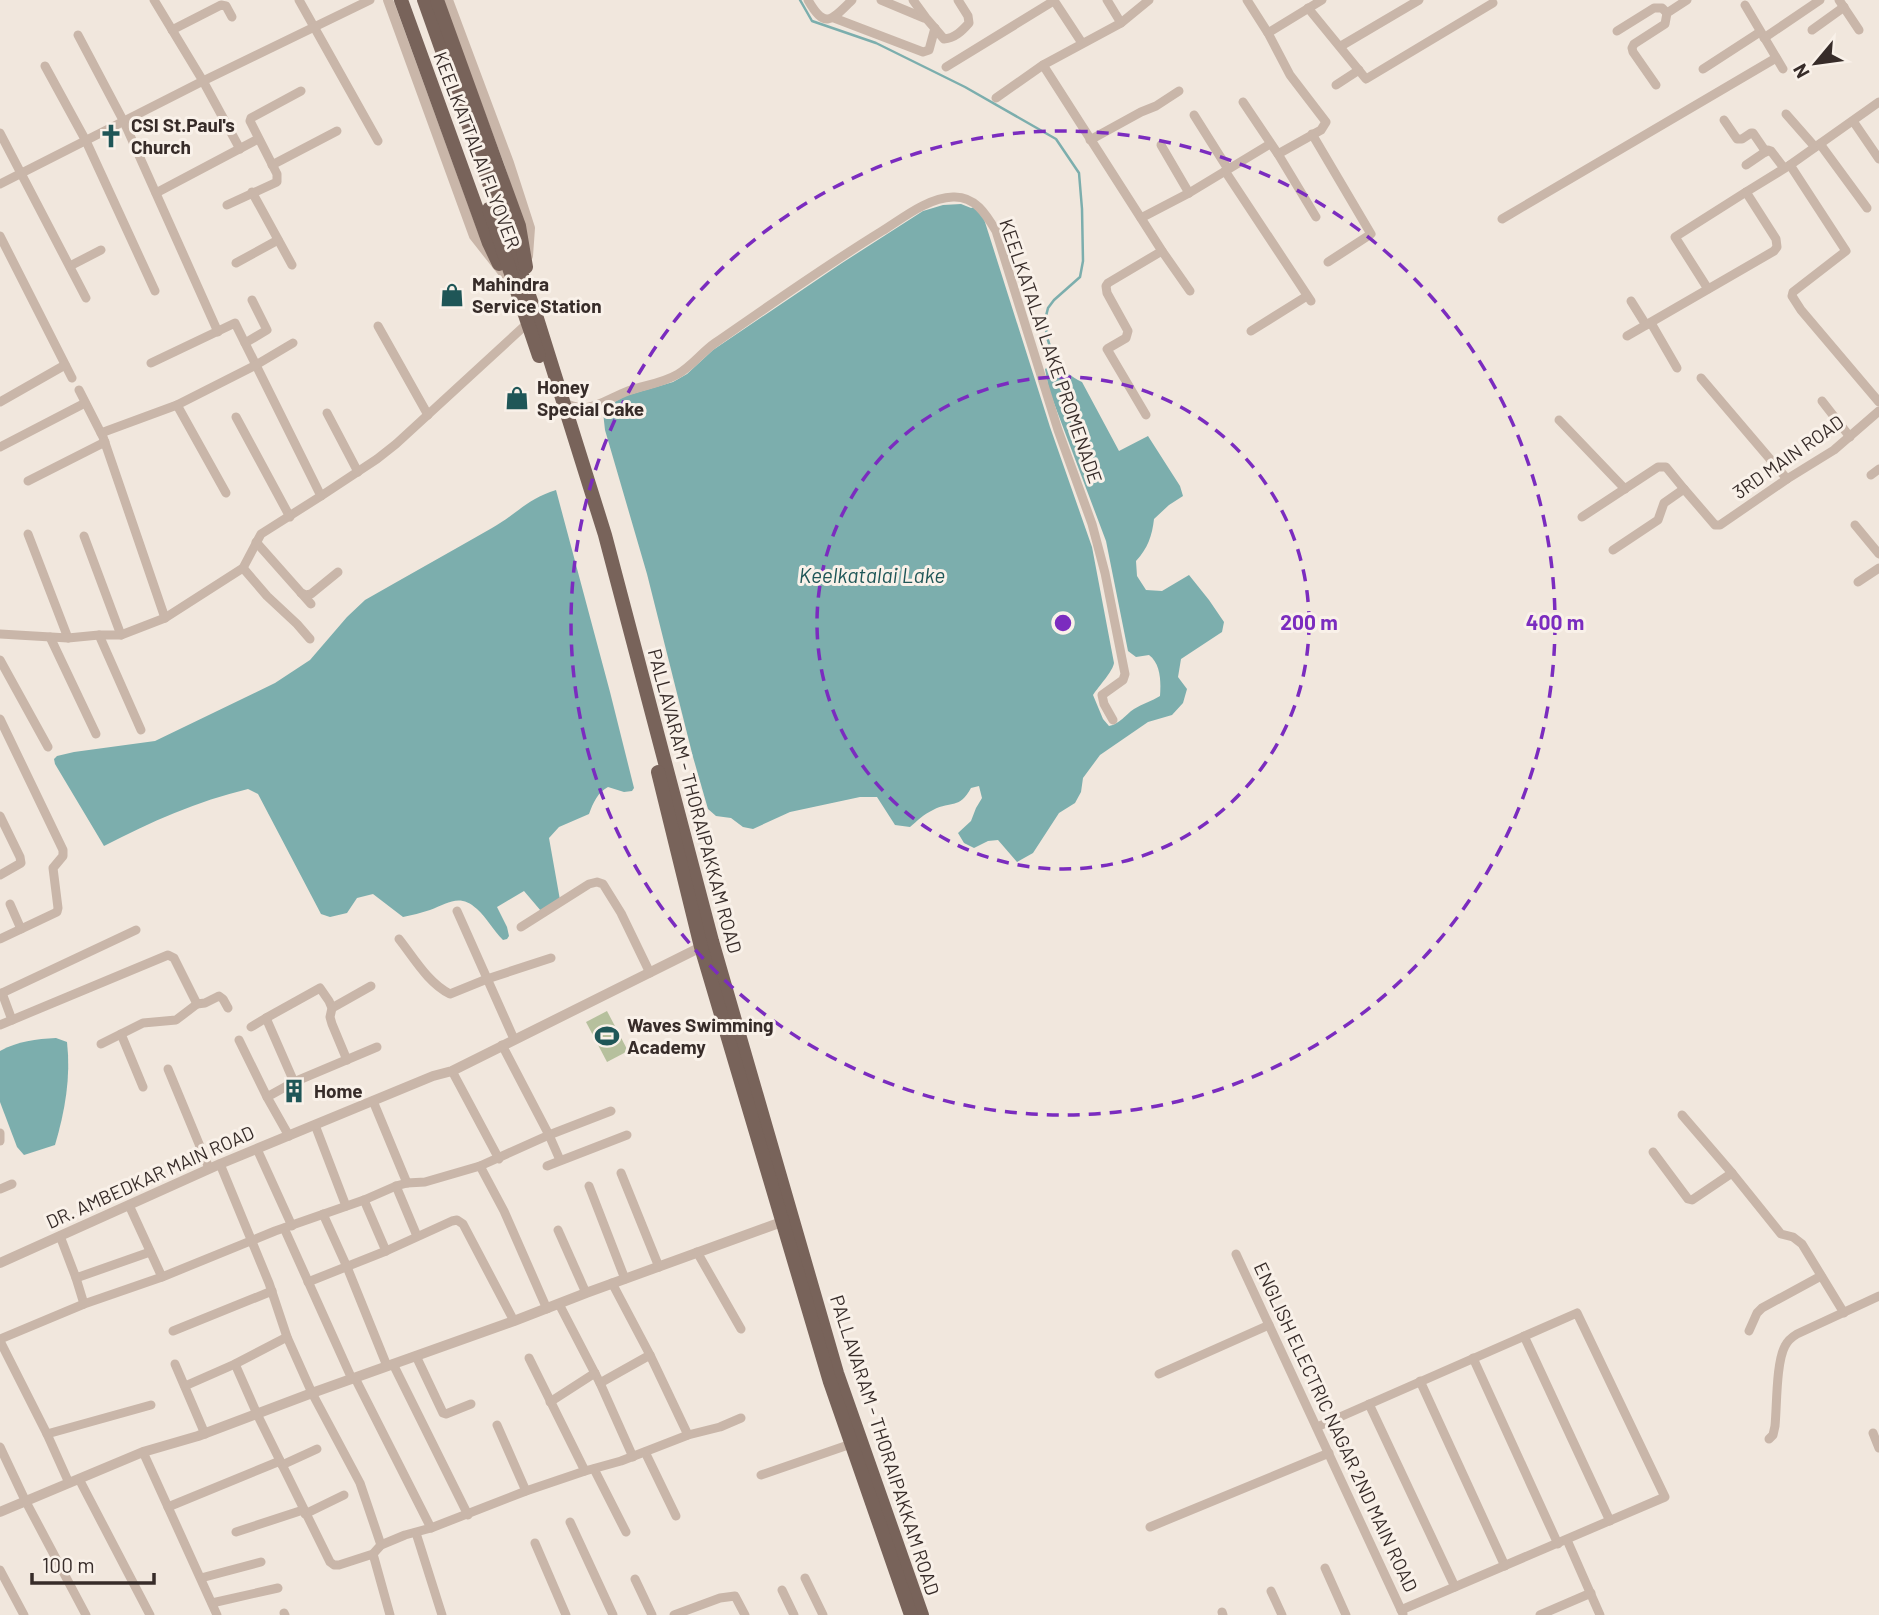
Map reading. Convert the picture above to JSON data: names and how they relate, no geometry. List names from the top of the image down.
{
  "streets": {
    "main road": ["KEELKATTALAI FLYOVER", "PALLAVARAM - THORAIPAKKAM ROAD"],
    "street": [
      "KEELKATALAI LAKE PROMENADE",
      "3RD MAIN ROAD",
      "DR. AMBEDKAR MAIN ROAD",
      "ENGLISH ELECTRIC NAGAR 2ND MAIN ROAD"
    ]
  },
  "crossings": [
    ["KEELKATTALAI FLYOVER", "PALLAVARAM - THORAIPAKKAM ROAD"],
    ["KEELKATALAI LAKE PROMENADE", "PALLAVARAM - THORAIPAKKAM ROAD"],
    ["PALLAVARAM - THORAIPAKKAM ROAD", "DR. AMBEDKAR MAIN ROAD"]
  ],
  "water": ["Keelkatalai Lake"],
  "places": {
    "church": ["CSI St.Paul's Church"],
    "shop": ["Mahindra Service Station", "Honey Special Cake"],
    "sports": ["Waves Swimming Academy"],
    "building": ["Home"]
  },
  "scale_bar": "100 m",
  "north": "bottom left",
  "rings": ["200 m", "400 m"]
}
